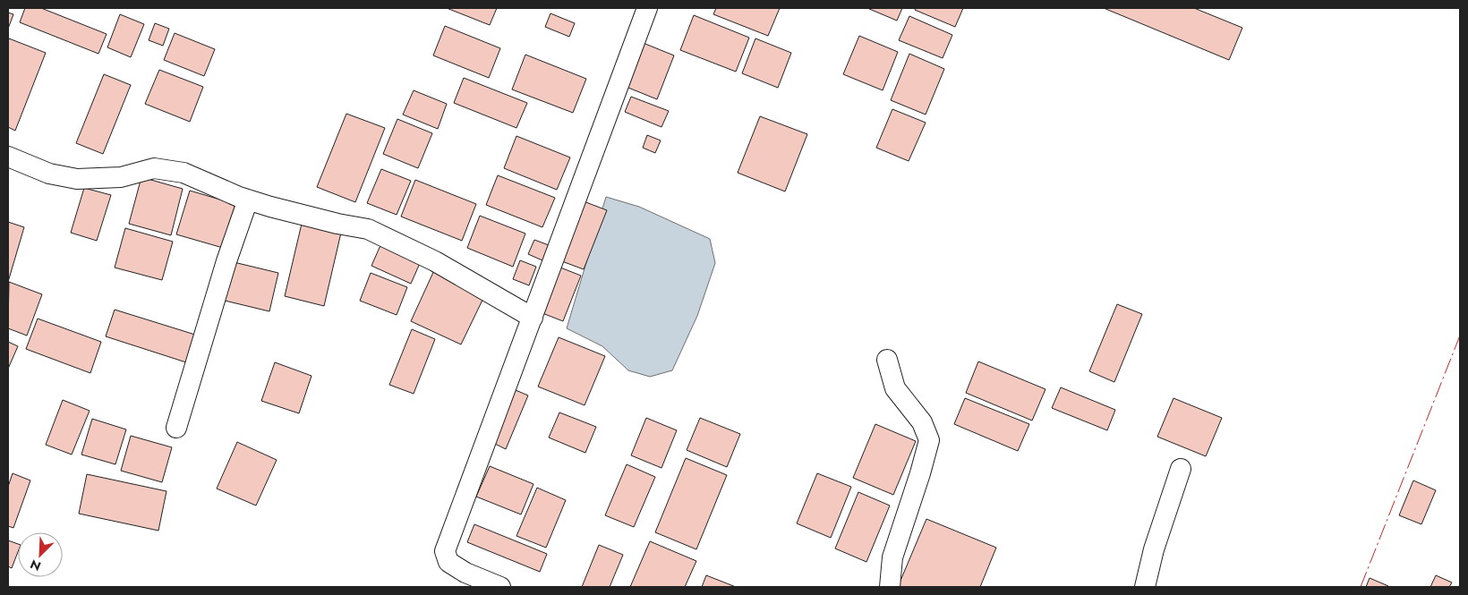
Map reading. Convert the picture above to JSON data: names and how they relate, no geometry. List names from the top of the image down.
{
  "north": "bottom left"
}
